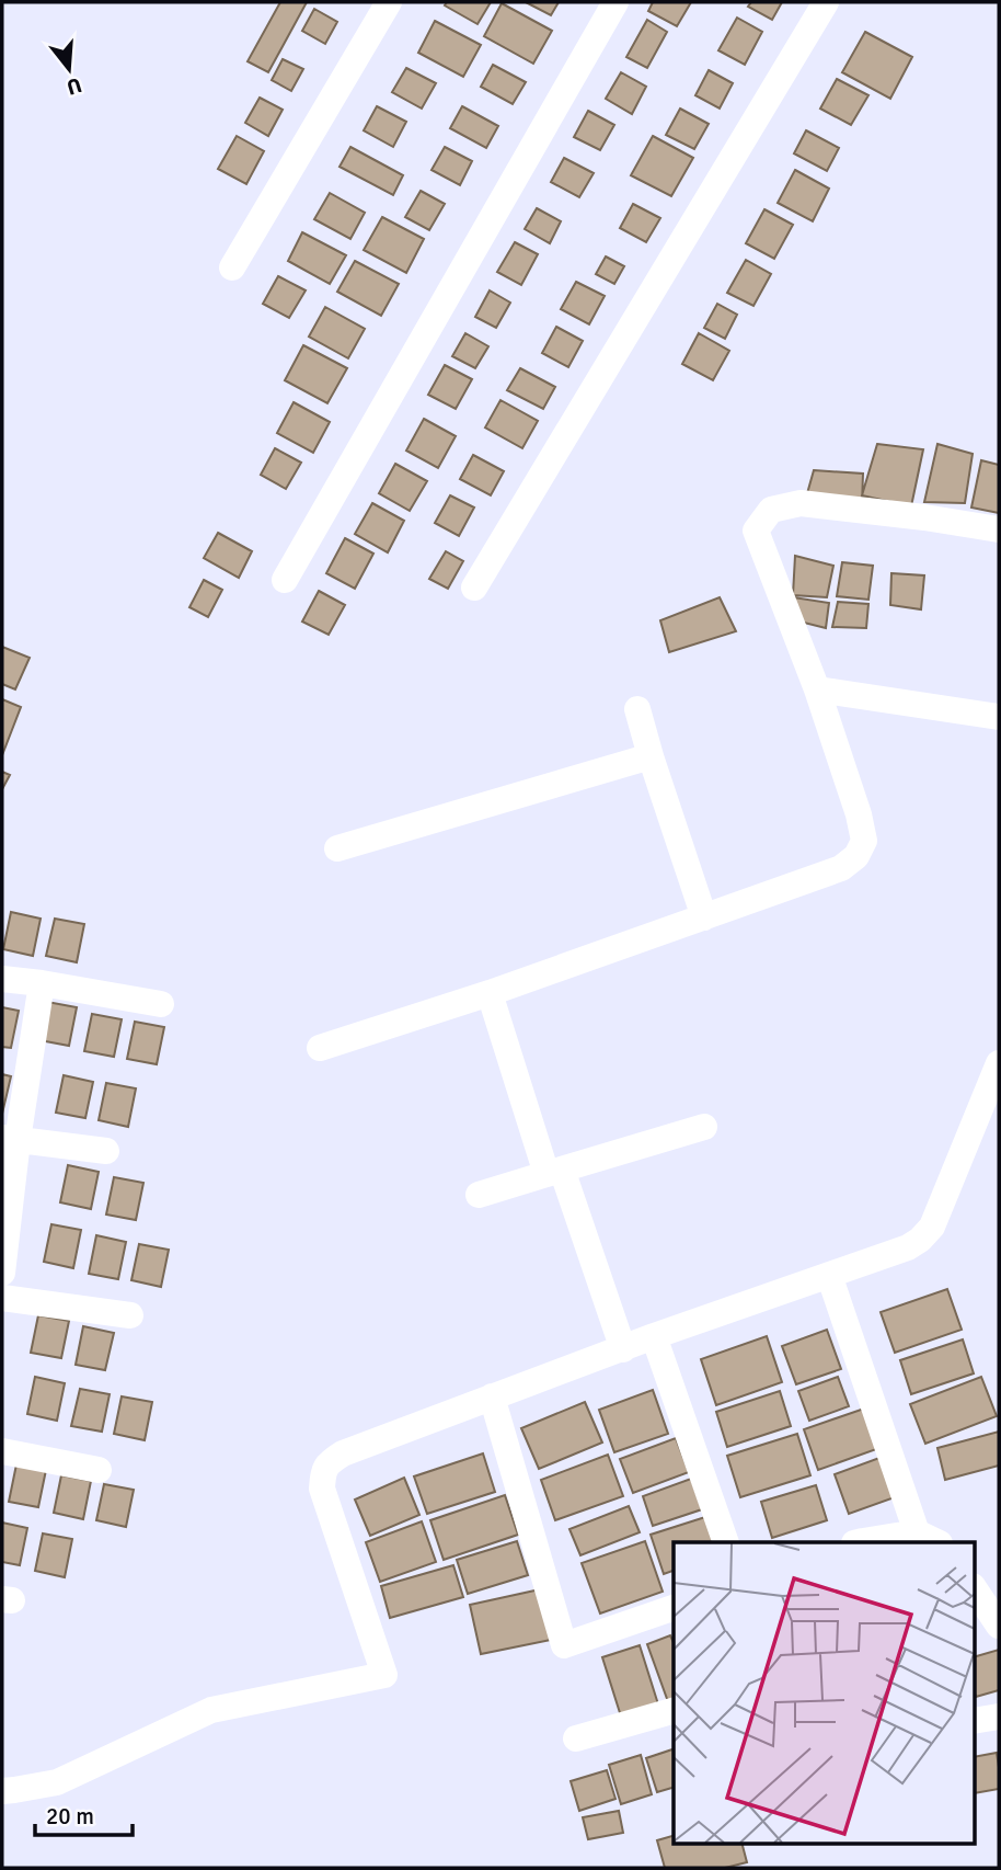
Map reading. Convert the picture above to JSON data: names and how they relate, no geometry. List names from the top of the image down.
{
  "scale_bar": "20 m",
  "north": "bottom"
}
